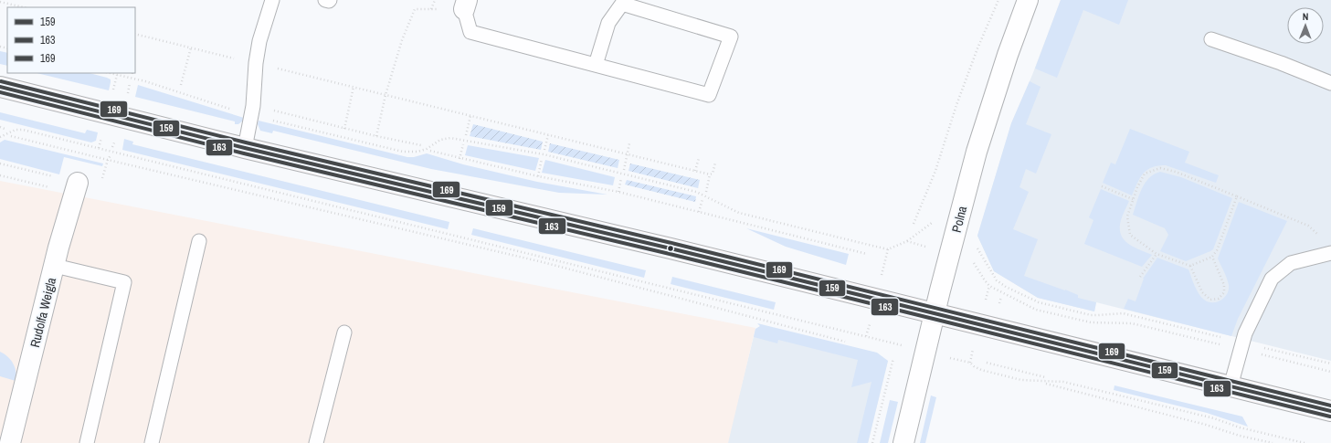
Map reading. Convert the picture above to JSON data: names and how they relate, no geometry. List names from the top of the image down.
{
  "streets": {
    "street": ["Polna", "Rudolfa Weigla"]
  },
  "lines": ["transit line 169", "transit line 159", "transit line 163"],
  "legend": ["159", "163", "169"],
  "north": "top"
}
